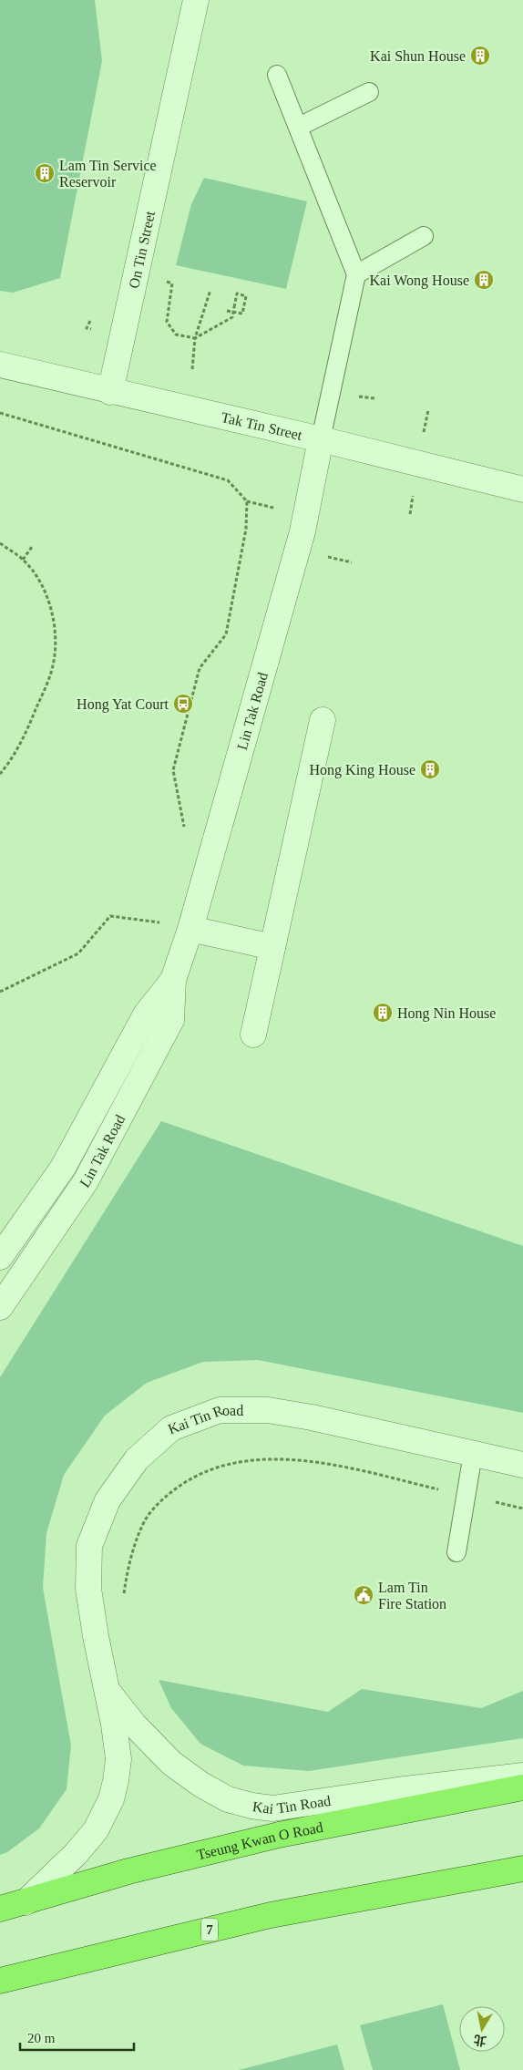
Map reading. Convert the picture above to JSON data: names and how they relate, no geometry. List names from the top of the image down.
{
  "streets": {
    "highway": ["Tseung Kwan O Road", "7"],
    "street": [
      "On Tin Street",
      "Tak Tin Street",
      "Lin Tak Road",
      "Kai Tin Road"
    ]
  },
  "crossings": [
    ["On Tin Street", "Tak Tin Street"],
    ["Tak Tin Street", "Lin Tak Road"],
    ["Kai Tin Road", "Tseung Kwan O Road"]
  ],
  "places": {
    "building": [
      "Kai Shun House",
      "Lam Tin Service Reservoir",
      "Kai Wong House",
      "Hong King House",
      "Hong Nin House"
    ],
    "bus stop": ["Hong Yat Court"],
    "public building": ["Lam Tin Fire Station"]
  },
  "scale_bar": "20 m",
  "north": "bottom"
}
